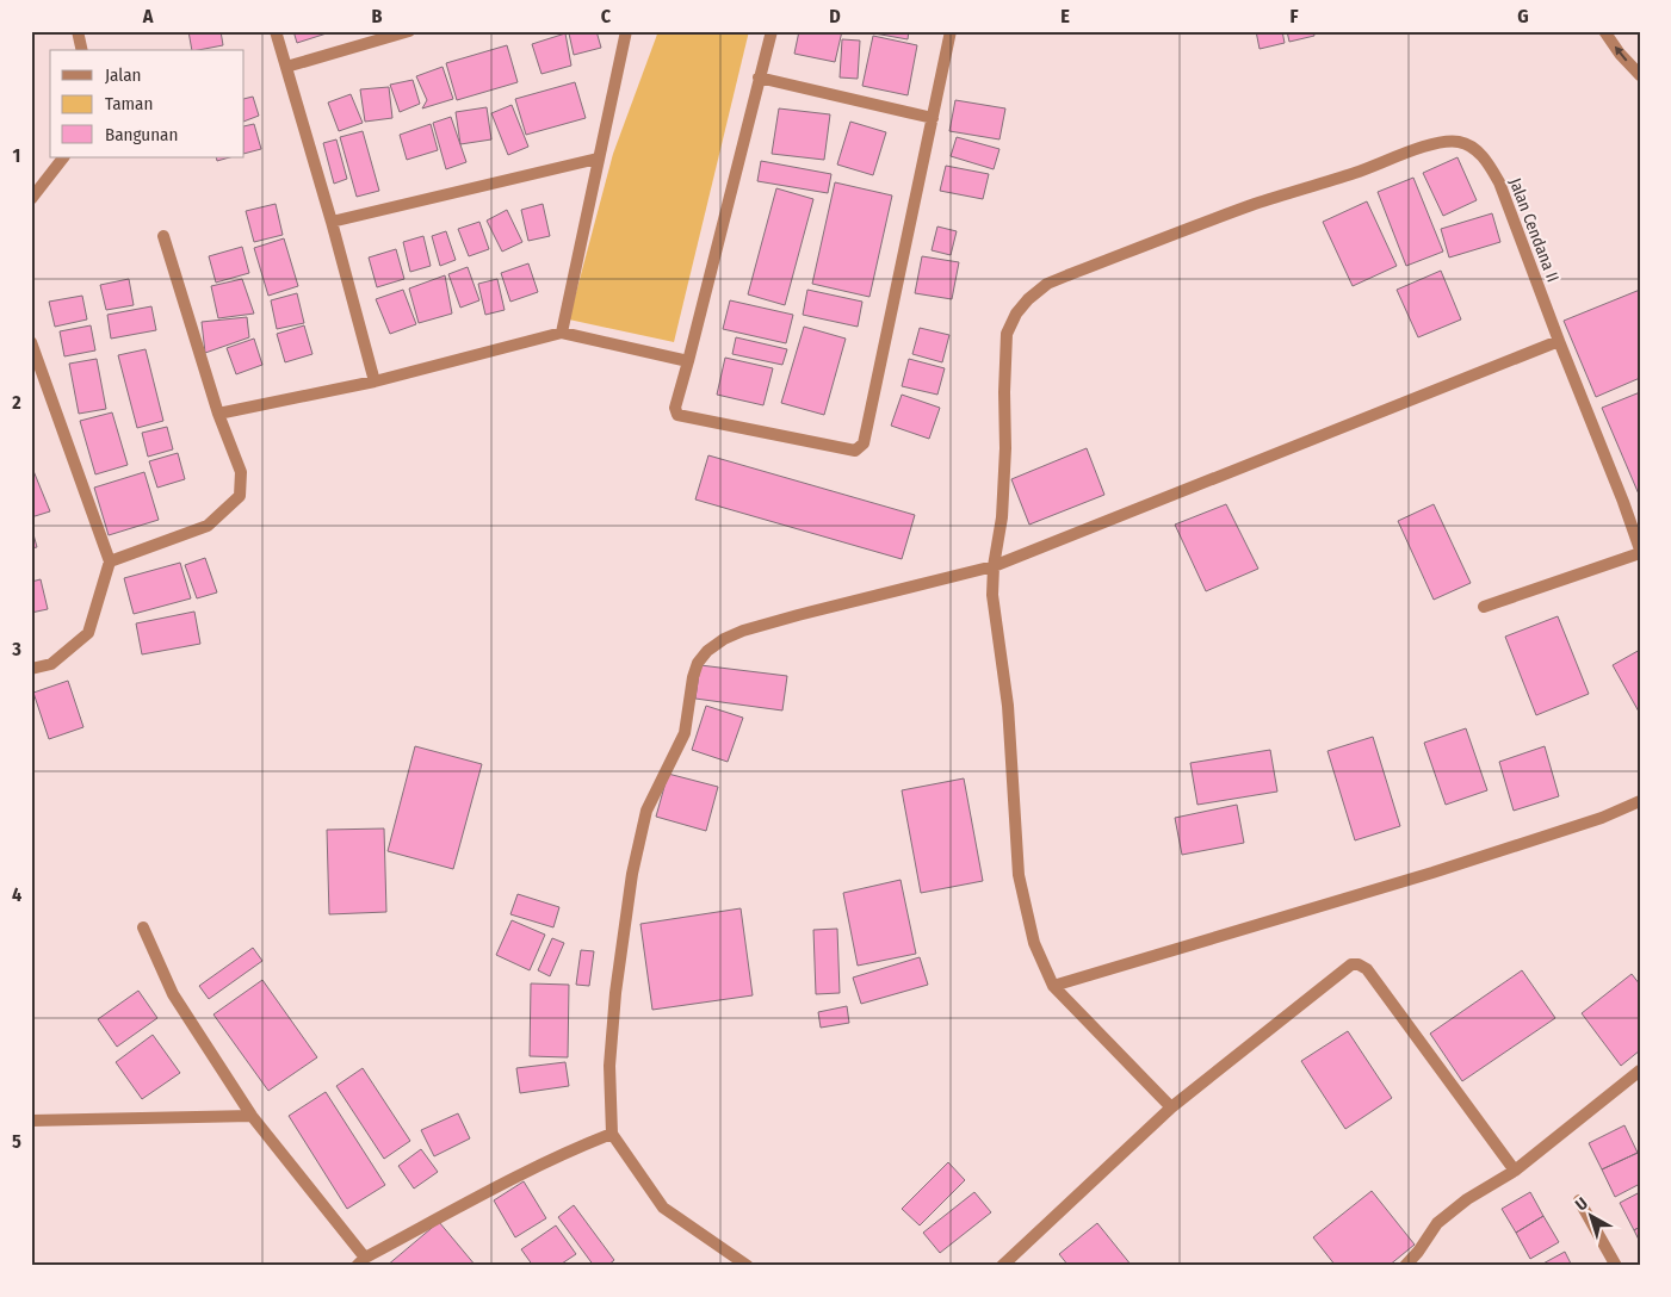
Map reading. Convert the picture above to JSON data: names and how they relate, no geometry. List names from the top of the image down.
{
  "streets": {
    "street": ["Jalan Cendana II"]
  },
  "legend": ["Jalan", "Taman", "Bangunan"],
  "north": "top left",
  "grid": {
    "columns": [
      "A",
      "B",
      "C",
      "D",
      "E",
      "F",
      "G"
    ],
    "rows": [
      "1",
      "2",
      "3",
      "4",
      "5"
    ]
  }
}
